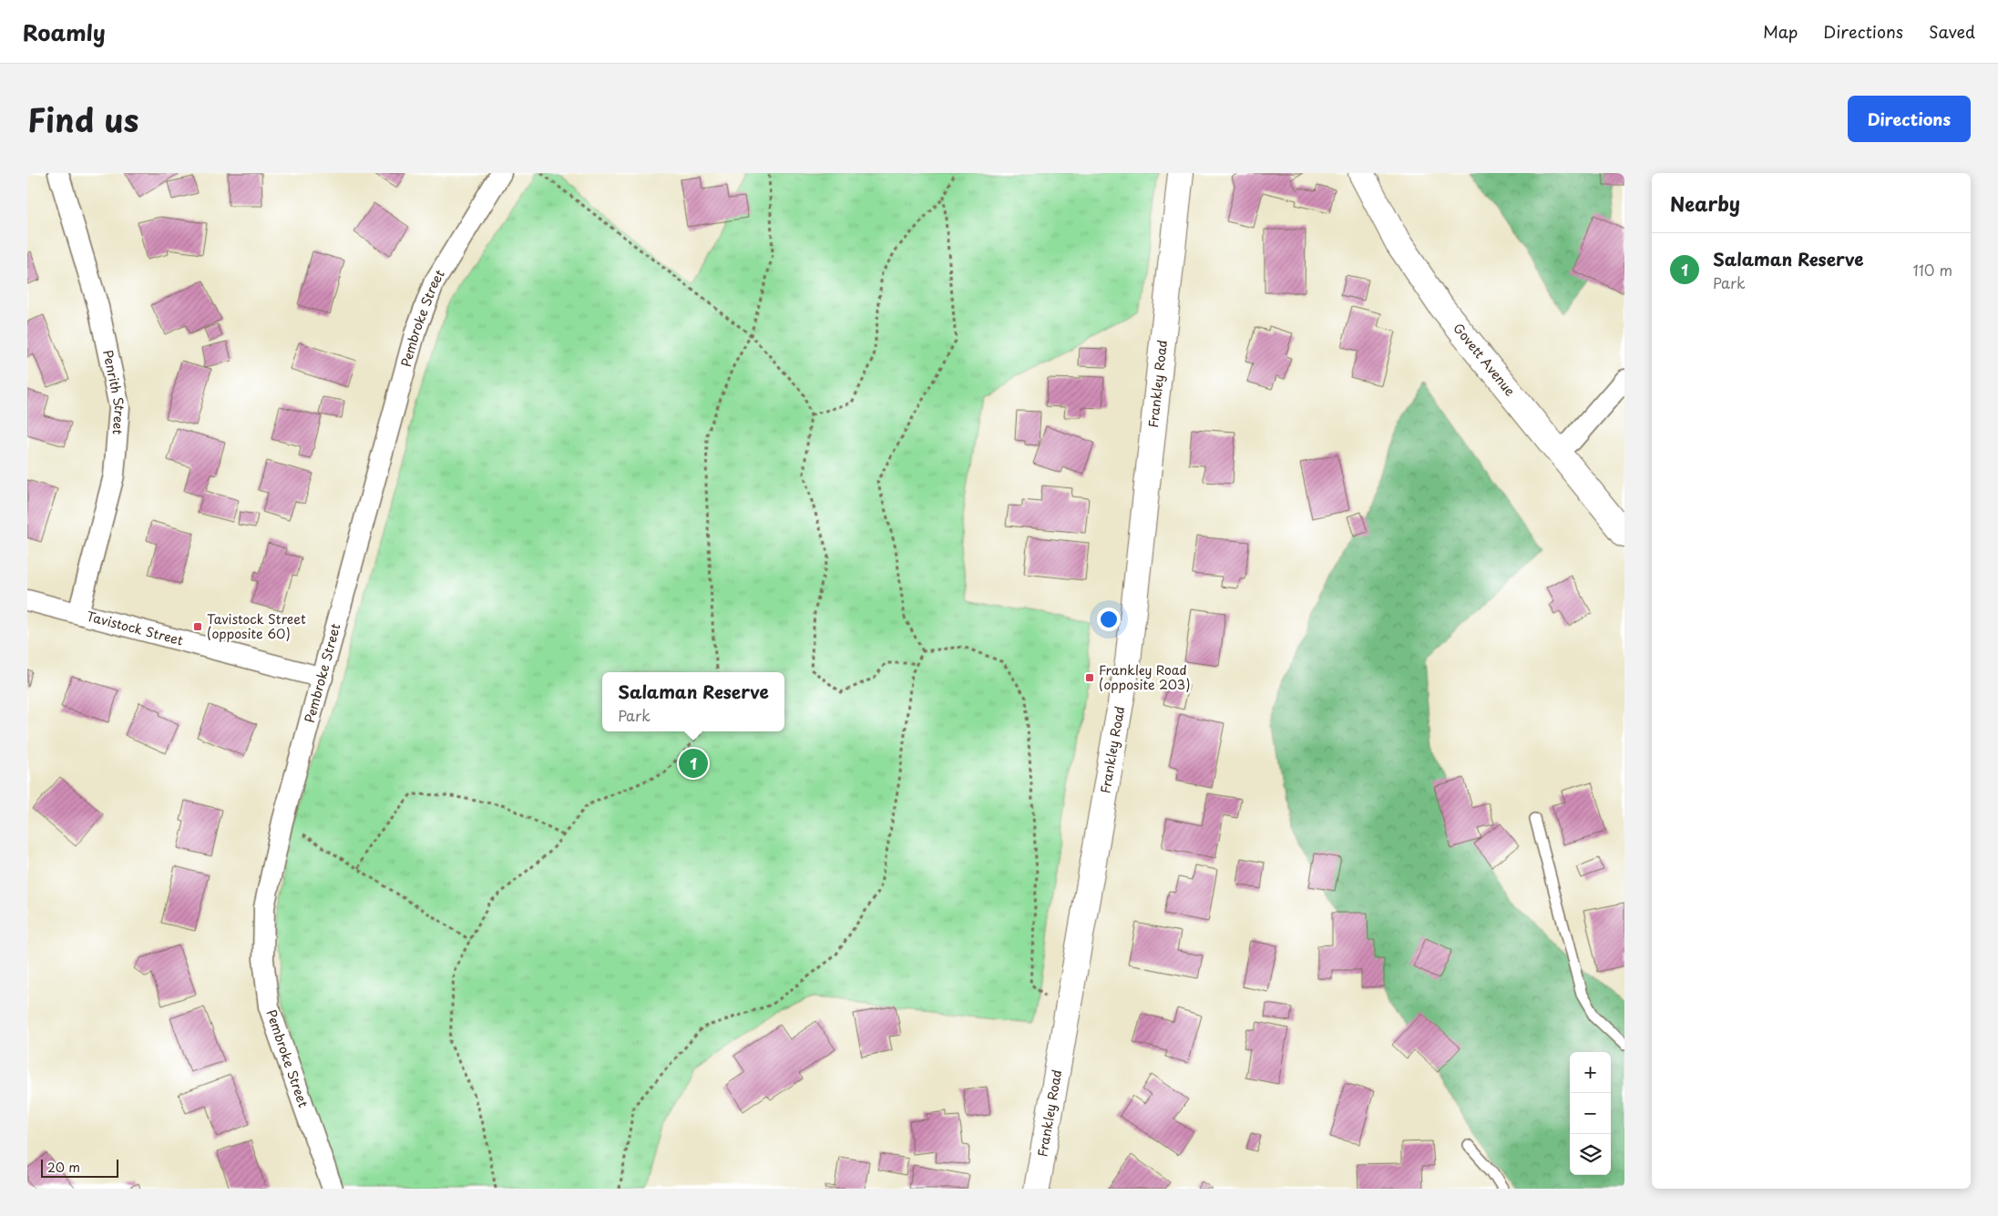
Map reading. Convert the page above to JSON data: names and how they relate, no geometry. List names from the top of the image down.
{
  "streets": {
    "street": [
      "Pembroke Street",
      "Govett Avenue",
      "Frankley Road",
      "Penrith Street",
      "Tavistock Street"
    ]
  },
  "crossings": [
    ["Pembroke Street", "Tavistock Street"],
    ["Penrith Street", "Tavistock Street"]
  ],
  "places": {
    "transit": ["Tavistock Street (opposite 60)", "Frankley Road (opposite 203)"]
  },
  "scale_bar": "20 m",
  "page": {
    "header": "Roamly",
    "nav": ["Map", "Directions", "Saved"],
    "title": "Find us",
    "buttons": "Directions",
    "heading": "Nearby",
    "list": [
      {
        "mark": "1",
        "name": "Salaman Reserve",
        "note": "Park",
        "value": "110 m"
      }
    ],
    "popup": ["Salaman Reserve", "Park"],
    "pins": "1",
    "map_buttons": ["+", "−"],
    "scale": "20 m"
  }
}
